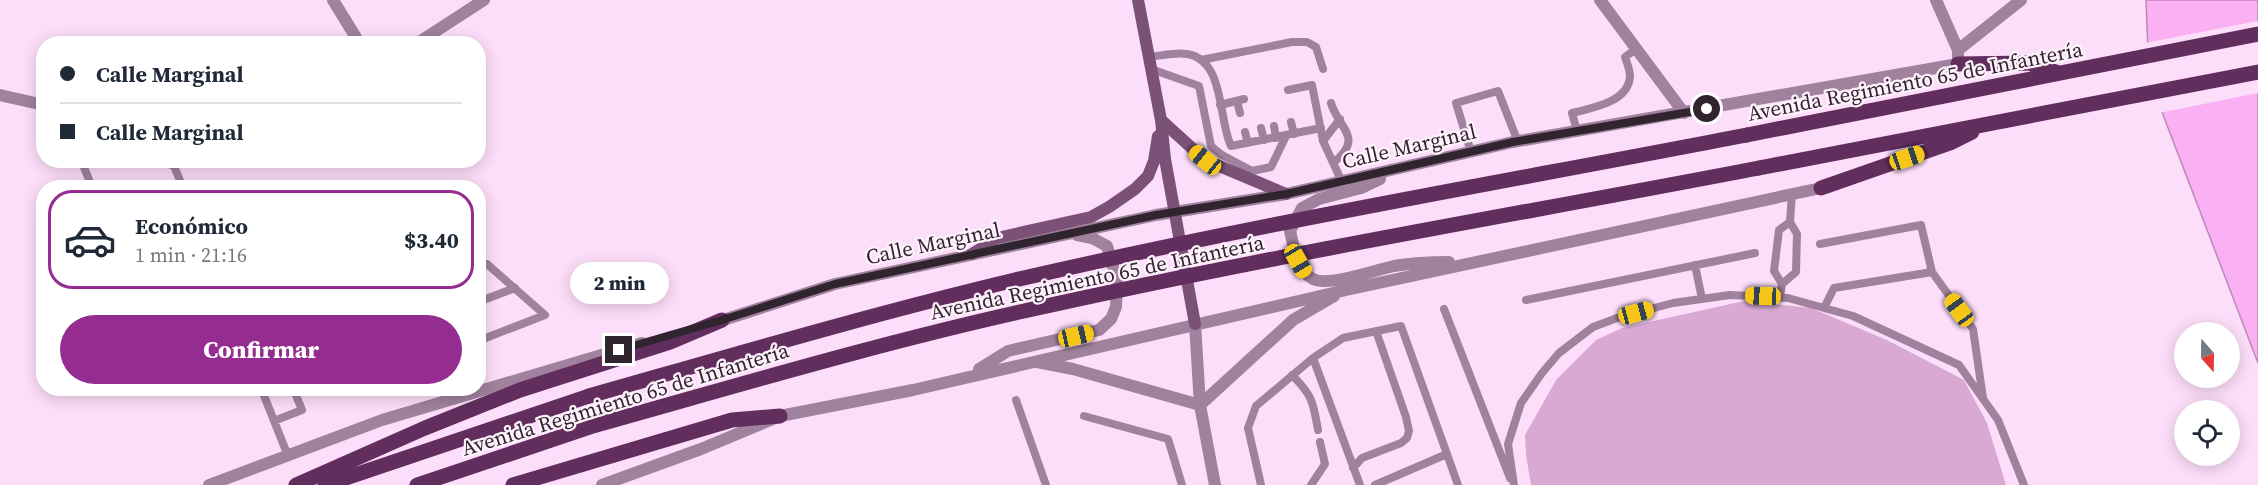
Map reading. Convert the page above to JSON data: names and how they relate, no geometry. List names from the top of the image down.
{
  "streets": {
    "main road": ["Avenida Regimiento 65 de Infantería"],
    "street": ["Calle Marginal"]
  },
  "north": "bottom",
  "page": {
    "banner": ["Calle Marginal", "Calle Marginal"],
    "list": [
      {
        "name": "Económico",
        "note": "1 min · 21:16",
        "value": "$3.40"
      }
    ],
    "bubble": "2 min",
    "buttons": "Confirmar"
  }
}
